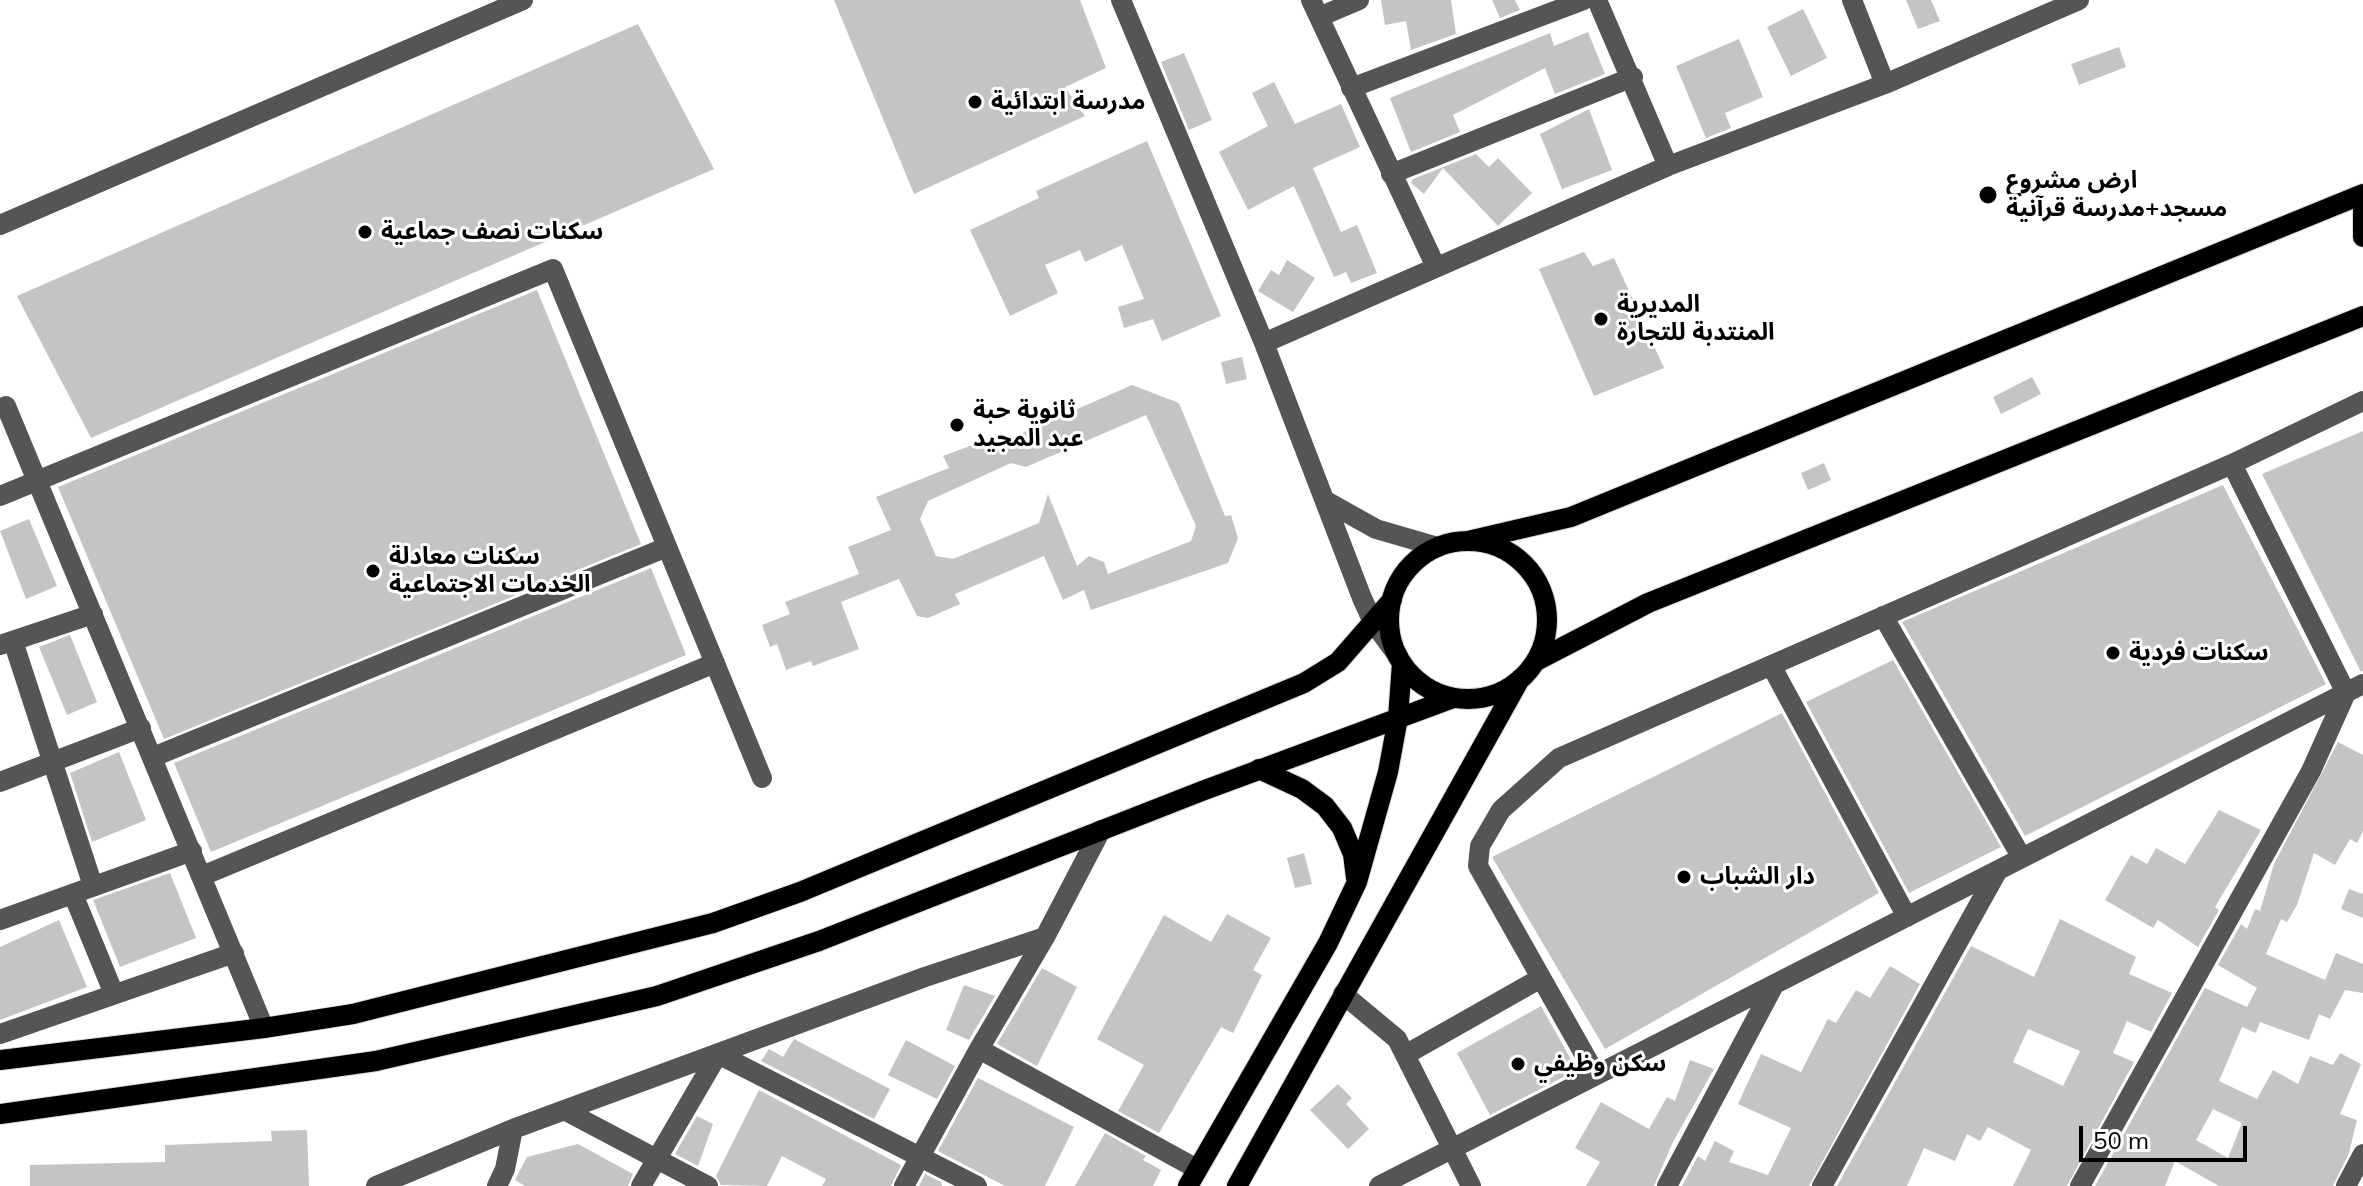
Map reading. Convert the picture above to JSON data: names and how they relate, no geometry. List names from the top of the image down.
{
  "places": [
    "مدرسة ابتدائية",
    "ارض مشروع مسجد+مدرسة قرآنية",
    "سكنات نصف جماعية",
    "المديرية المنتدبة للتجارة",
    "ثانوية حبة عبد المجيد",
    "سكنات معادلة الخدمات الاجتماعية",
    "سكنات فردية",
    "دار الشباب",
    "سكن وظيفي"
  ],
  "scale_bar": "50 m"
}
